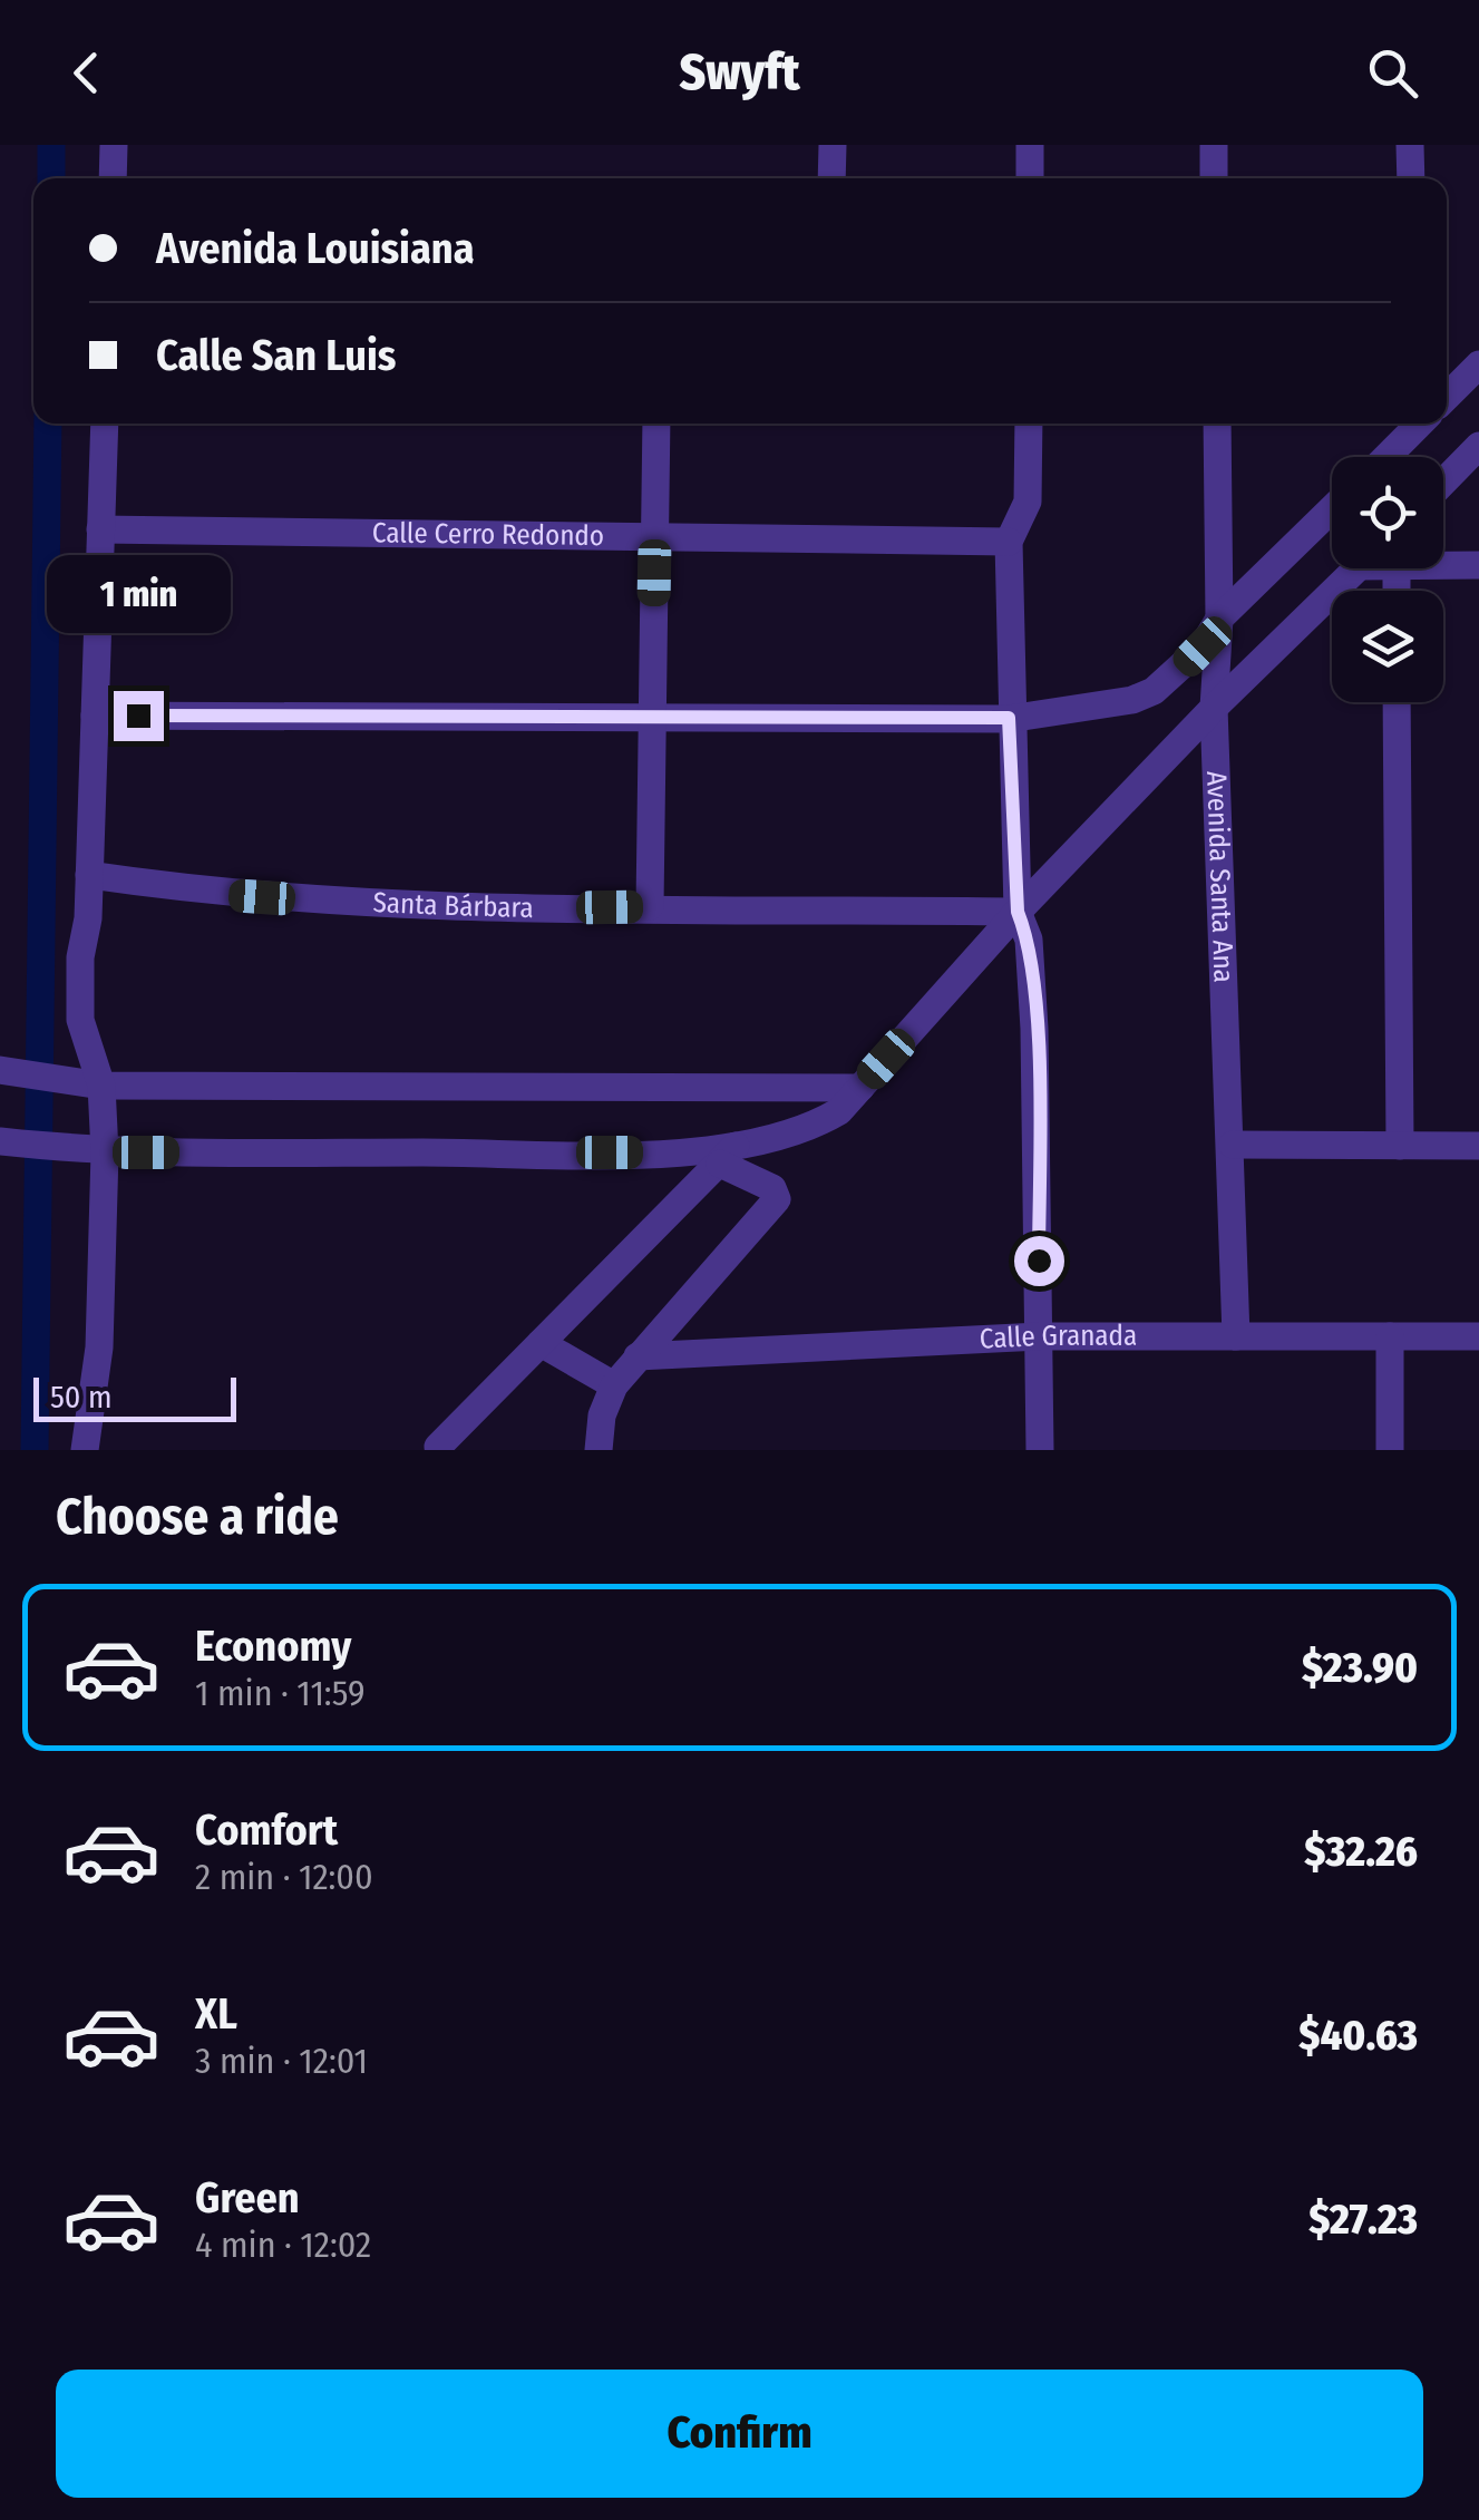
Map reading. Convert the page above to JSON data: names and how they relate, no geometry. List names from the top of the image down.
{
  "streets": {
    "street": [
      "Calle Cerro Redondo",
      "Avenida Santa Ana",
      "Santa Bárbara",
      "Calle Granada"
    ]
  },
  "crossings": [
    ["Avenida Santa Ana", "Calle Granada"]
  ],
  "scale_bar": "50 m",
  "page": {
    "header": "Swyft",
    "banner": ["Avenida Louisiana", "Calle San Luis"],
    "bubble": "1 min",
    "scale": "50 m",
    "heading": "Choose a ride",
    "list": [
      {
        "name": "Economy",
        "note": "1 min · 11:59",
        "value": "$23.90"
      },
      {
        "name": "Comfort",
        "note": "2 min · 12:00",
        "value": "$32.26"
      },
      {
        "name": "XL",
        "note": "3 min · 12:01",
        "value": "$40.63"
      },
      {
        "name": "Green",
        "note": "4 min · 12:02",
        "value": "$27.23"
      }
    ],
    "buttons": "Confirm"
  }
}
